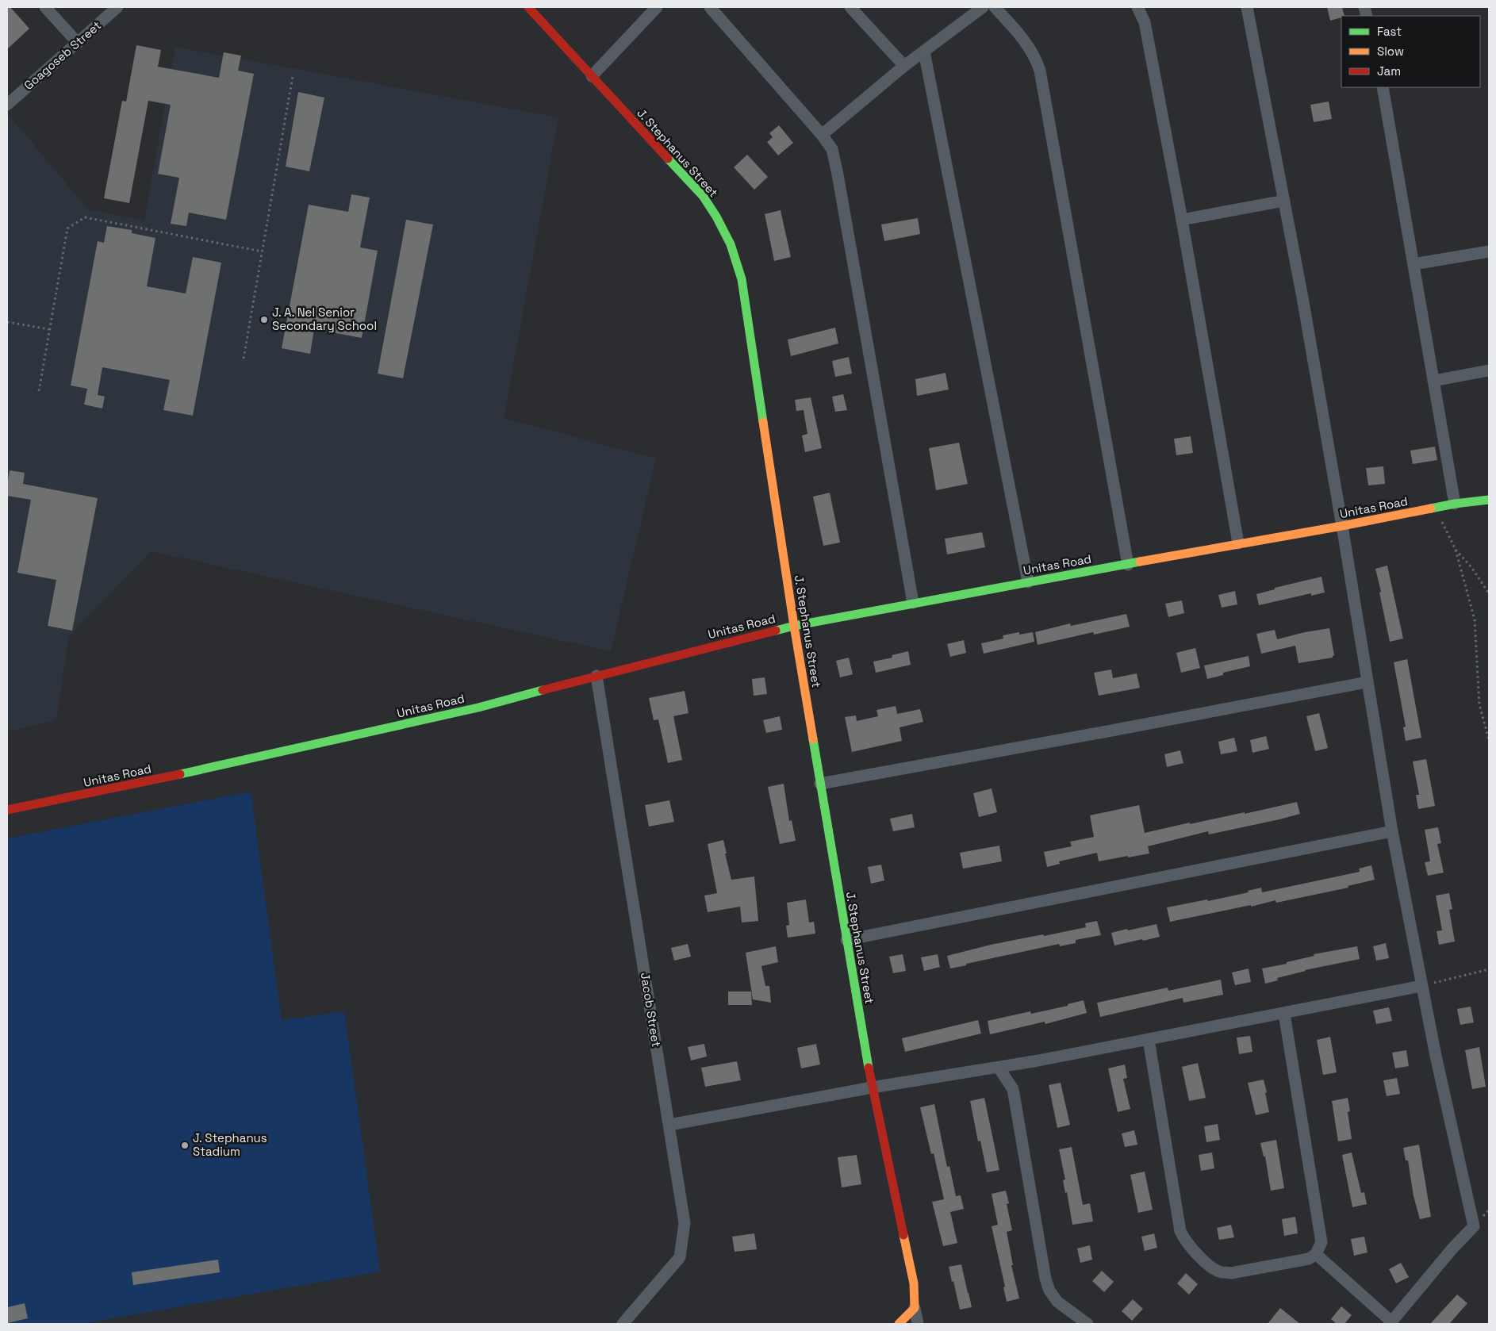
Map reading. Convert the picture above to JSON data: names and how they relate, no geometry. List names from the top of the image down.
{
  "streets": {
    "street": [
      "Goagoseb Street",
      "J. Stephanus Street",
      "Unitas Road",
      "Jacob Street"
    ]
  },
  "crossings": [
    ["J. Stephanus Street", "Unitas Road"],
    ["Unitas Road", "Jacob Street"]
  ],
  "places": ["J. A. Nel Senior Secondary School", "J. Stephanus Stadium"],
  "legend": ["Fast", "Slow", "Jam"]
}
